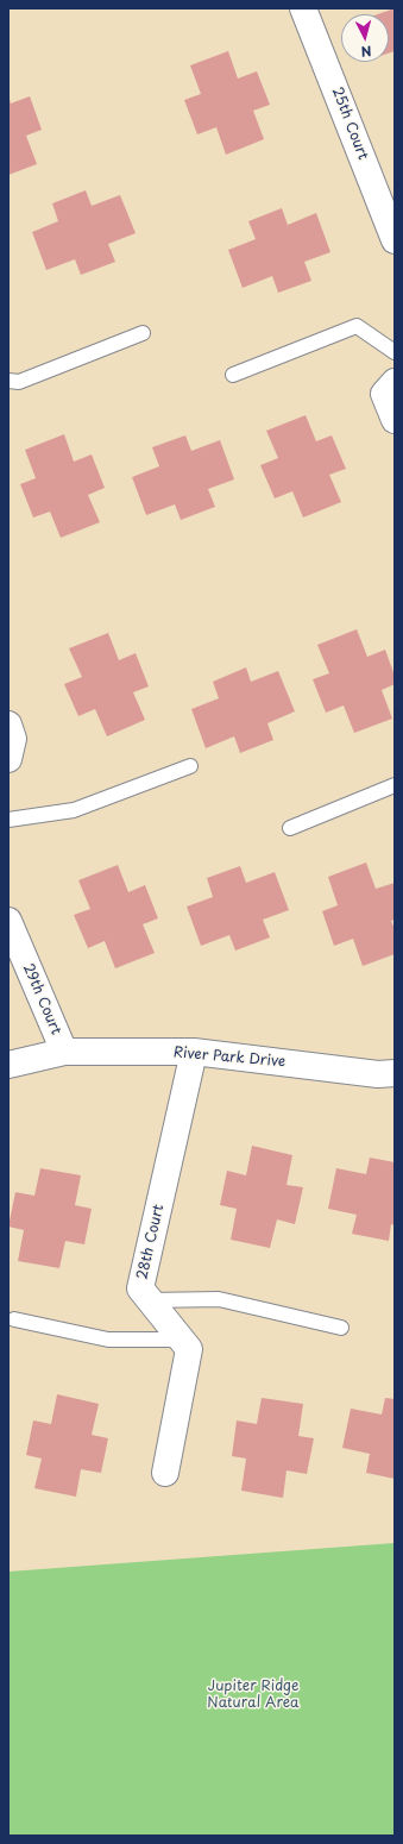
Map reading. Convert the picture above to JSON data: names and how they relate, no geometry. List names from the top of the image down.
{
  "streets": {
    "street": [
      "25th Court",
      "29th Court",
      "River Park Drive",
      "28th Court"
    ]
  },
  "crossings": [
    ["29th Court", "River Park Drive"],
    ["River Park Drive", "28th Court"]
  ],
  "parks": ["Jupiter Ridge Natural Area"],
  "north": "bottom"
}
